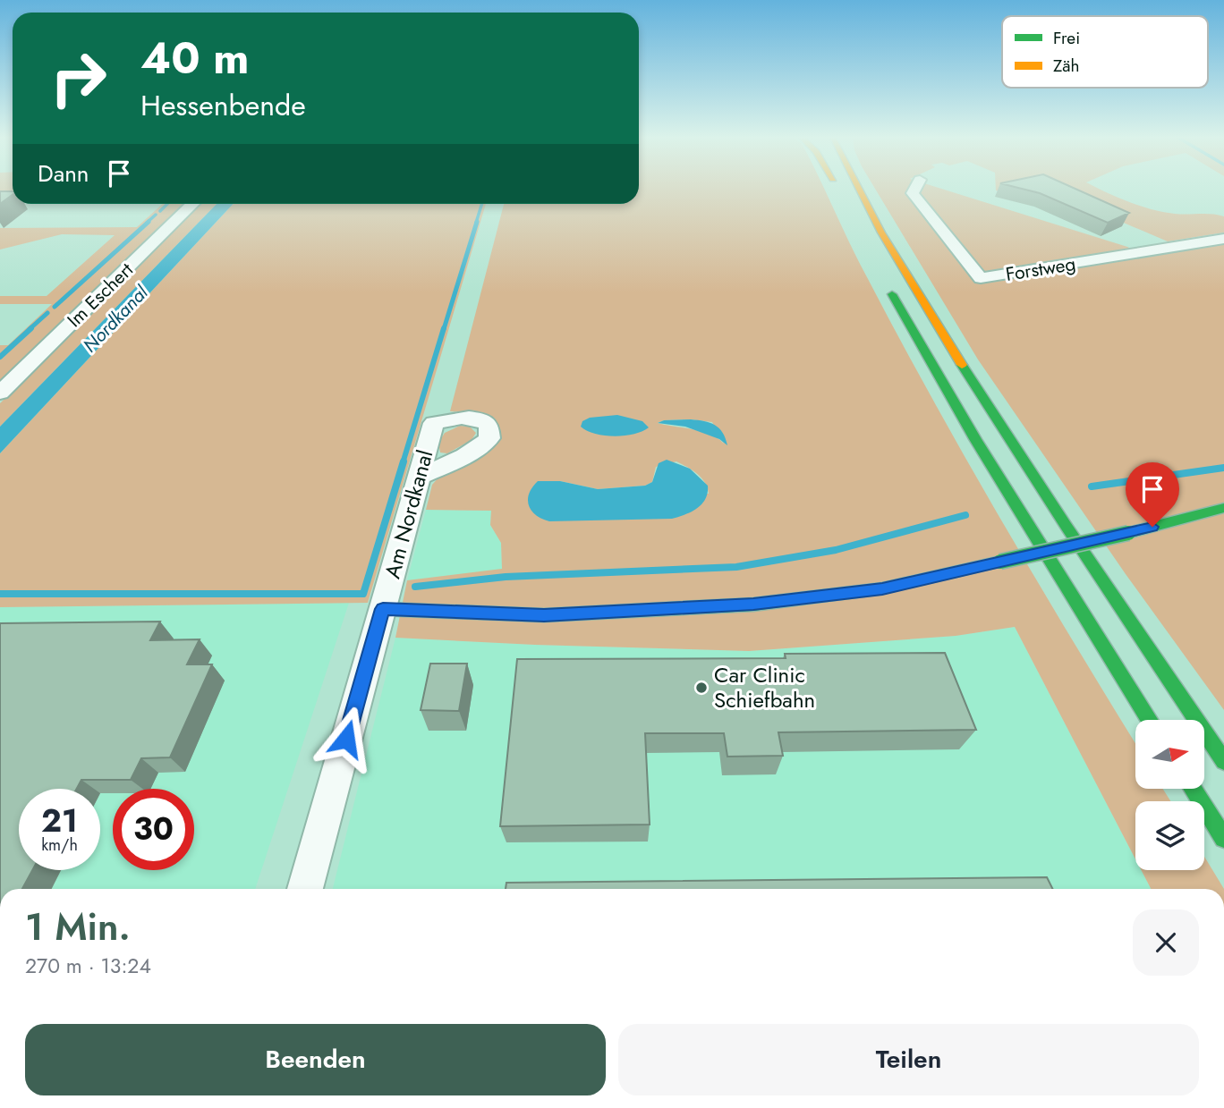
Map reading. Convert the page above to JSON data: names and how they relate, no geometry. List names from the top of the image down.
{
  "streets": {
    "street": ["Forstweg", "Im Eschert", "Am Nordkanal"]
  },
  "water": ["Nordkanal"],
  "places": ["Car Clinic Schiefbahn"],
  "legend": ["Frei", "Zäh"],
  "north": "right",
  "page": {
    "turn": ["40 m", "Hessenbende"],
    "then": "Dann",
    "speed": "21 km/h",
    "limit": "30",
    "heading": ["1 Min.", "270 m · 13:24"],
    "buttons": ["Beenden", "Teilen"]
  }
}
